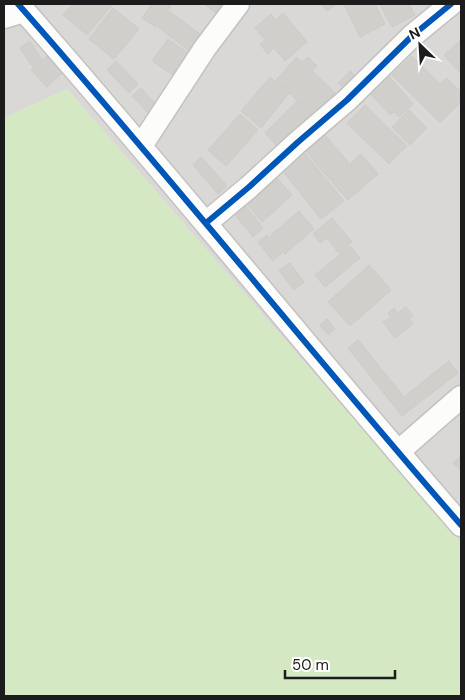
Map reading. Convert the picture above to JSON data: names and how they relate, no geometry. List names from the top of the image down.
{
  "scale_bar": "50 m",
  "north": "top left"
}
